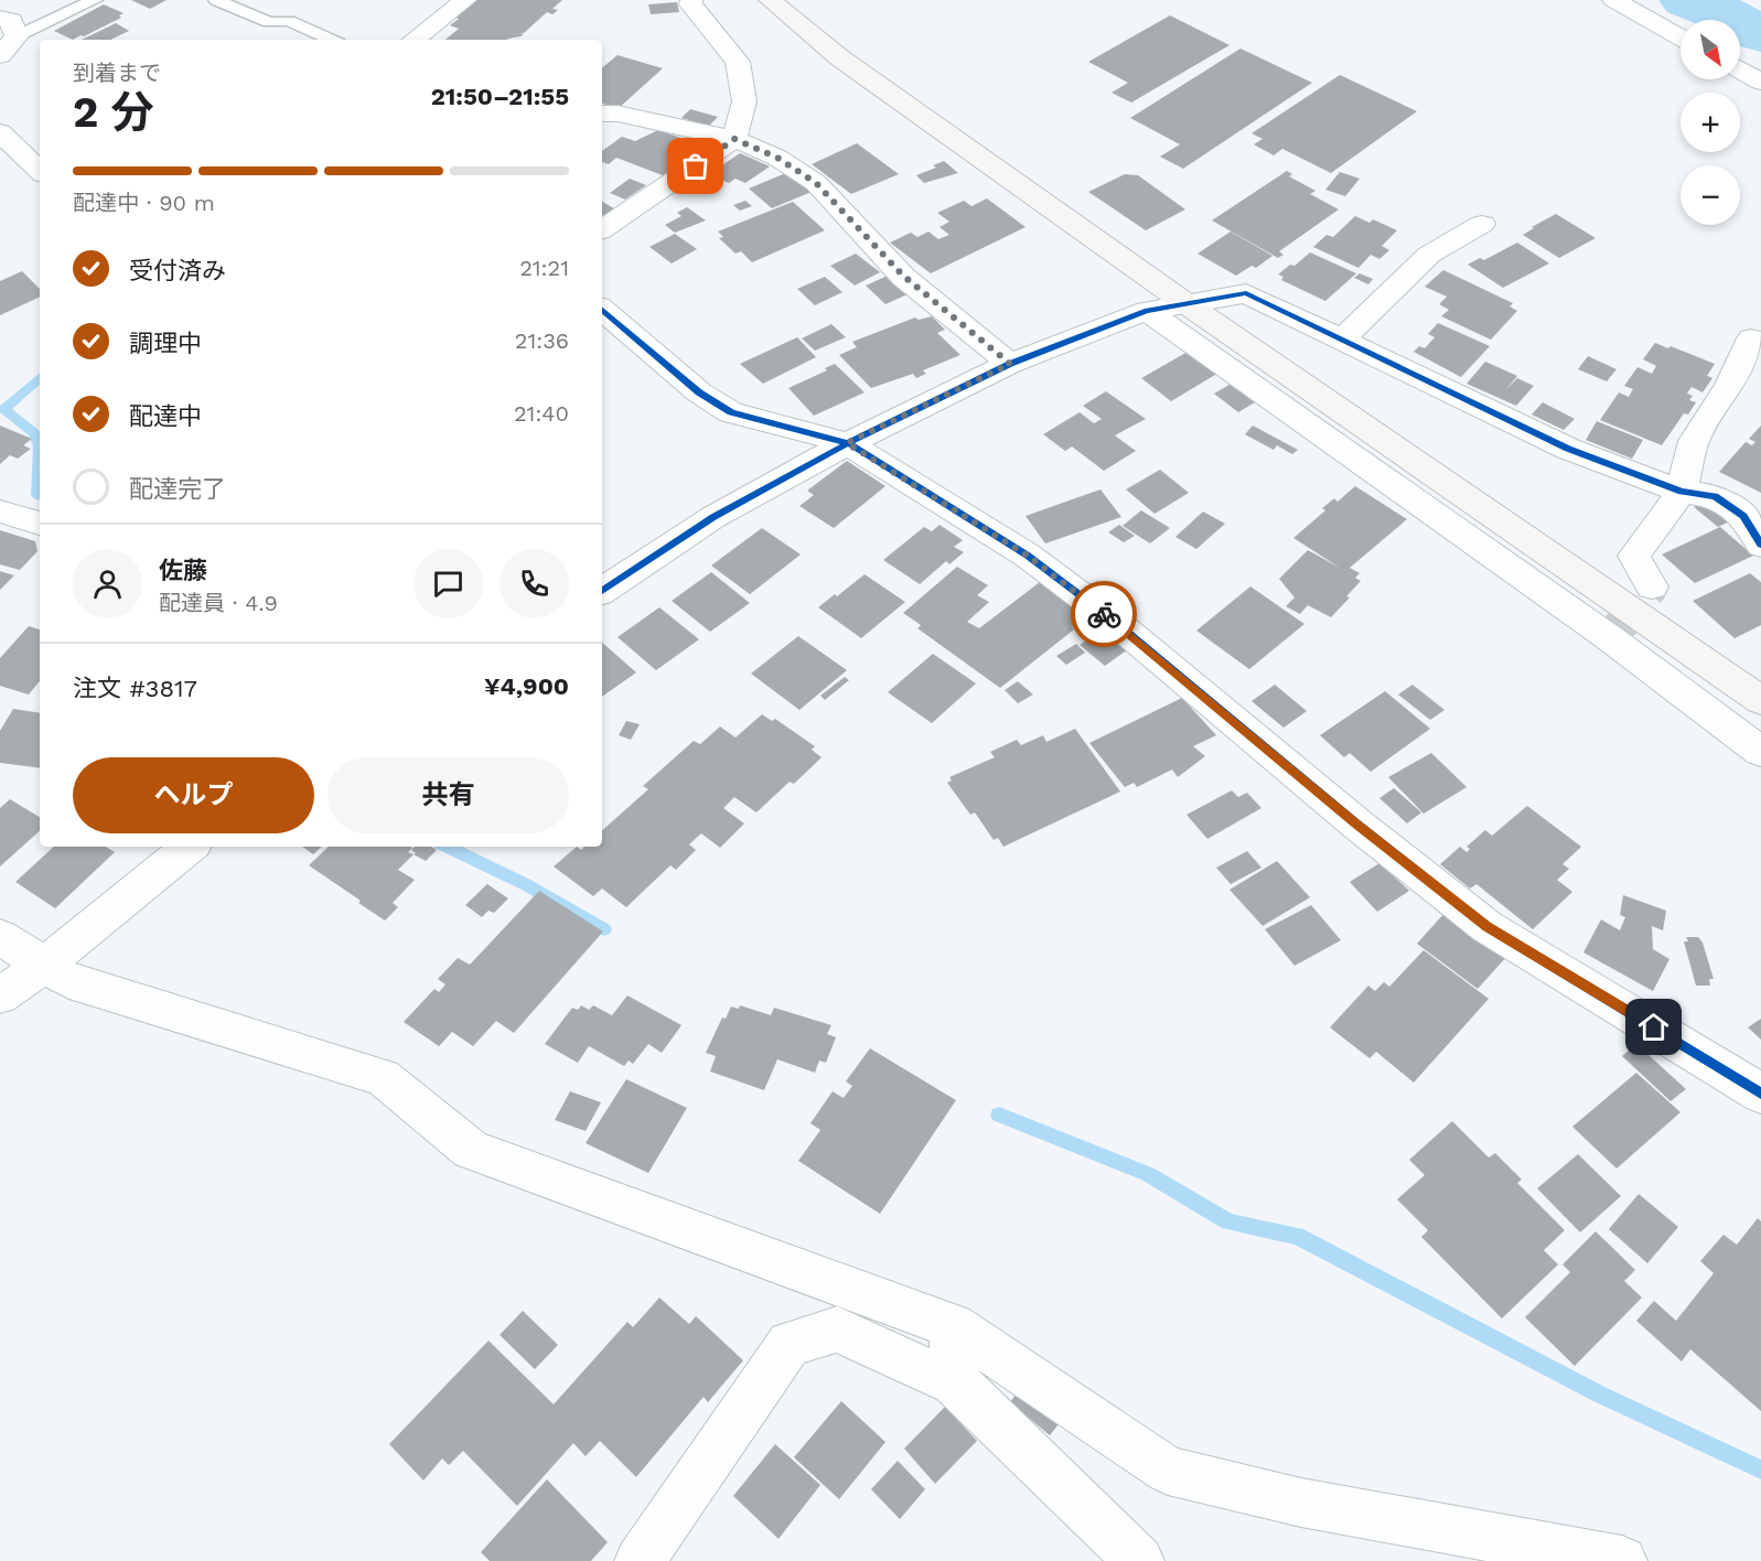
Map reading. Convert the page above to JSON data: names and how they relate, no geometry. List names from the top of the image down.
{
  "north": "bottom right",
  "page": {
    "map_buttons": ["+", "−"],
    "heading": ["2 分", "到着まで", "21:50–21:55"],
    "panel": [
      "佐藤",
      "配達員 · 4.9",
      "注文 #3817",
      "¥4,900"
    ],
    "bar": "配達中 · 90 m",
    "list": [
      ["受付済み", "21:21"],
      ["調理中", "21:36"],
      ["配達中", "21:40"],
      "配達完了"
    ],
    "buttons": ["ヘルプ", "共有"]
  }
}
